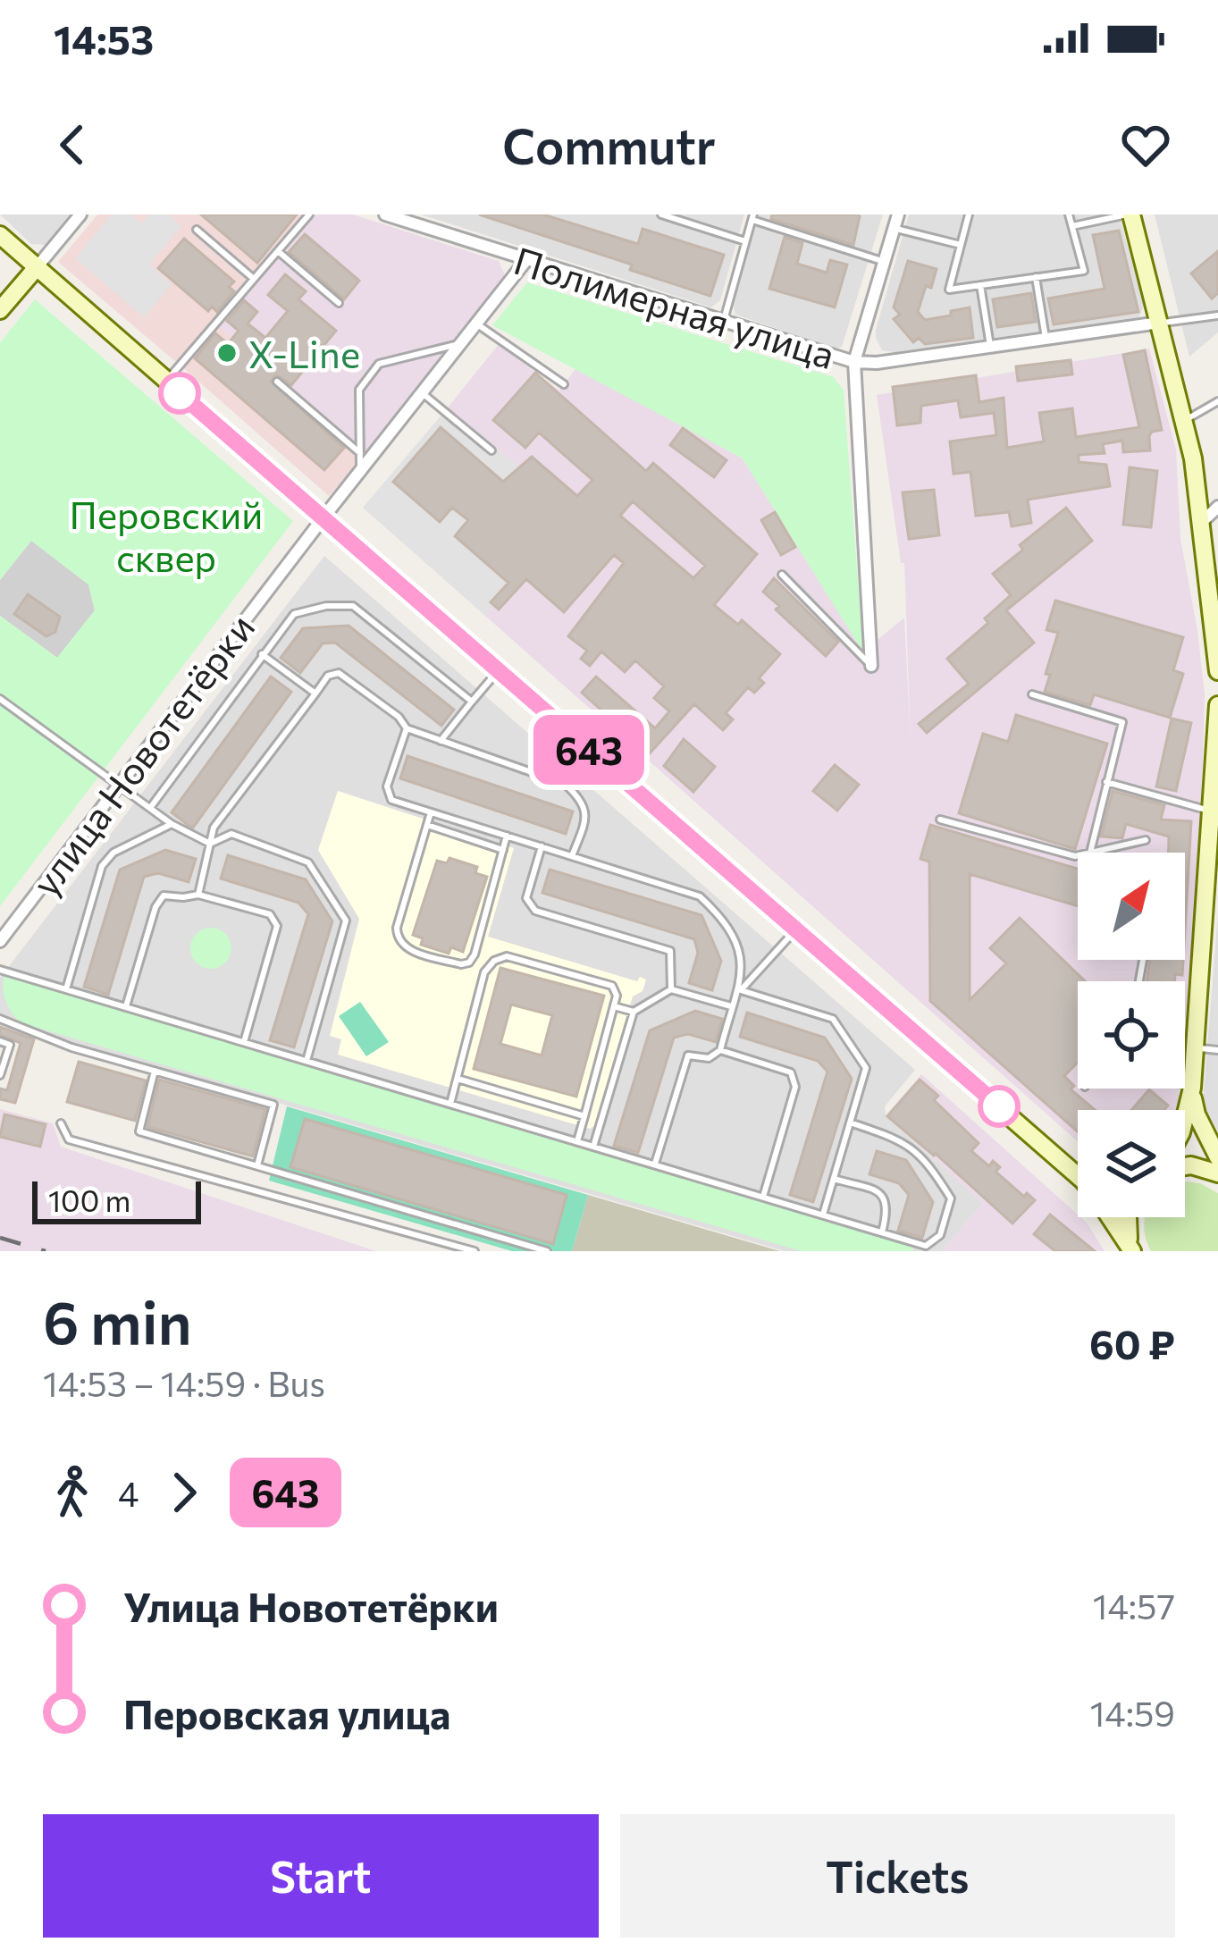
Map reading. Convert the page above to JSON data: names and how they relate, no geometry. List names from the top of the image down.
{
  "streets": {
    "street": ["Полимерная улица", "улица Новотетёрки"]
  },
  "crossings": [
    ["Полимерная улица", "улица Новотетёрки"]
  ],
  "parks": ["Перовский сквер"],
  "places": ["X-Line"],
  "lines": ["bus line 643"],
  "scale_bar": "100 m",
  "north": "top right",
  "page": {
    "status": "14:53",
    "header": "Commutr",
    "on_map": "643",
    "scale": "100 m",
    "heading": ["6 min", "14:53 – 14:59 · Bus", "60 ₽"],
    "legs": ["4", "643"],
    "list": [
      {
        "name": "Улица Новотетёрки",
        "value": "14:57"
      },
      {
        "name": "Перовская улица",
        "value": "14:59"
      }
    ],
    "buttons": ["Start", "Tickets"]
  }
}
